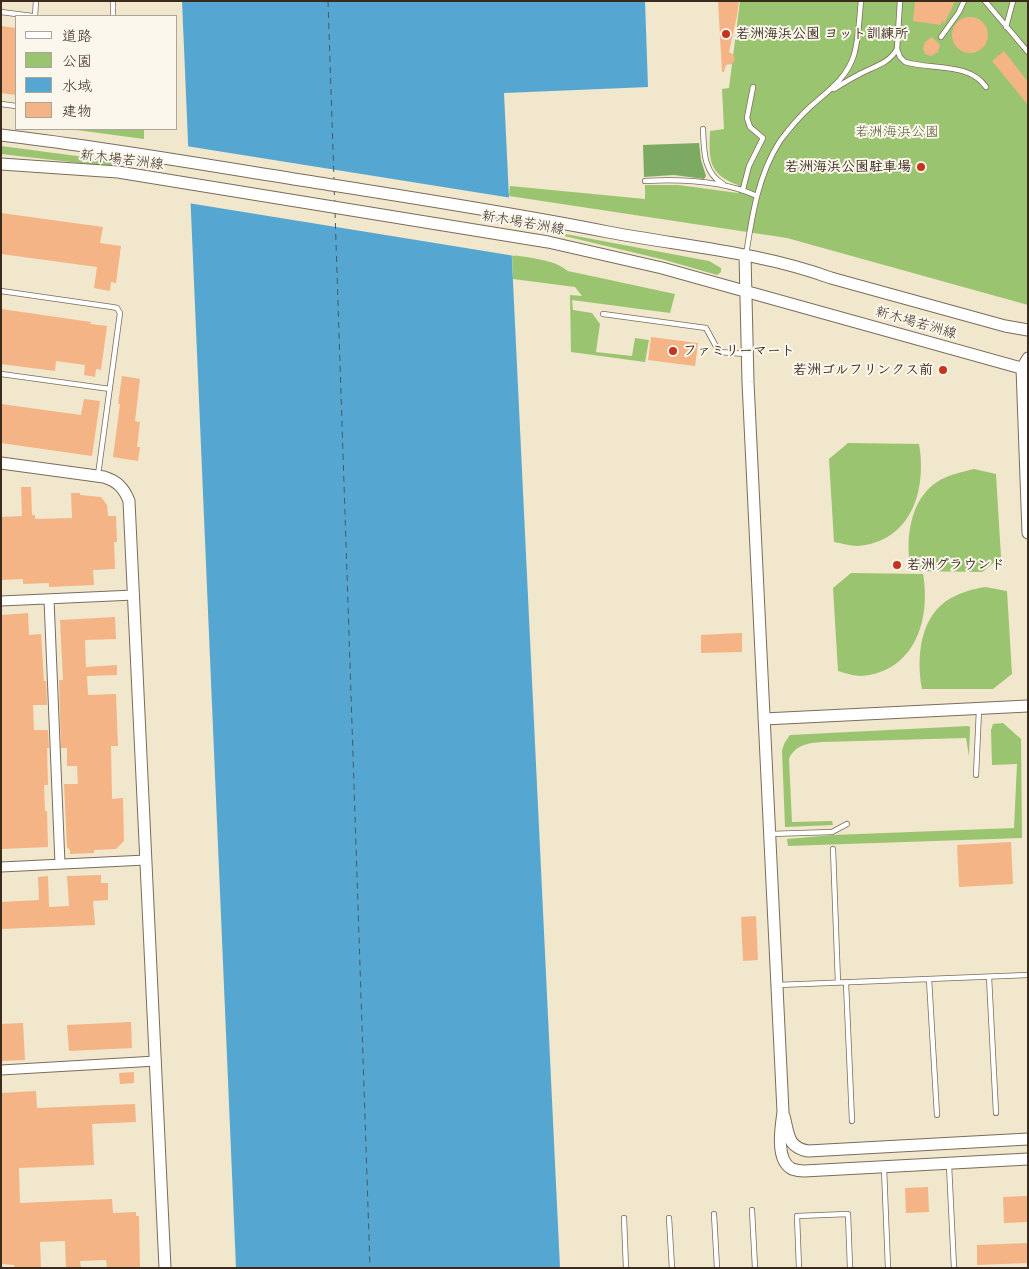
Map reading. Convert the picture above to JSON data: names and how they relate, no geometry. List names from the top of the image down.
{
  "streets": {
    "street": ["新木場若洲線"]
  },
  "parks": ["若洲海浜公園"],
  "places": [
    "若洲海浜公園 ヨット訓練所",
    "若洲海浜公園駐車場",
    "ファミリーマート",
    "若洲ゴルフリンクス前",
    "若洲グラウンド"
  ],
  "legend": [
    "道路",
    "公園",
    "水域",
    "建物"
  ]
}
